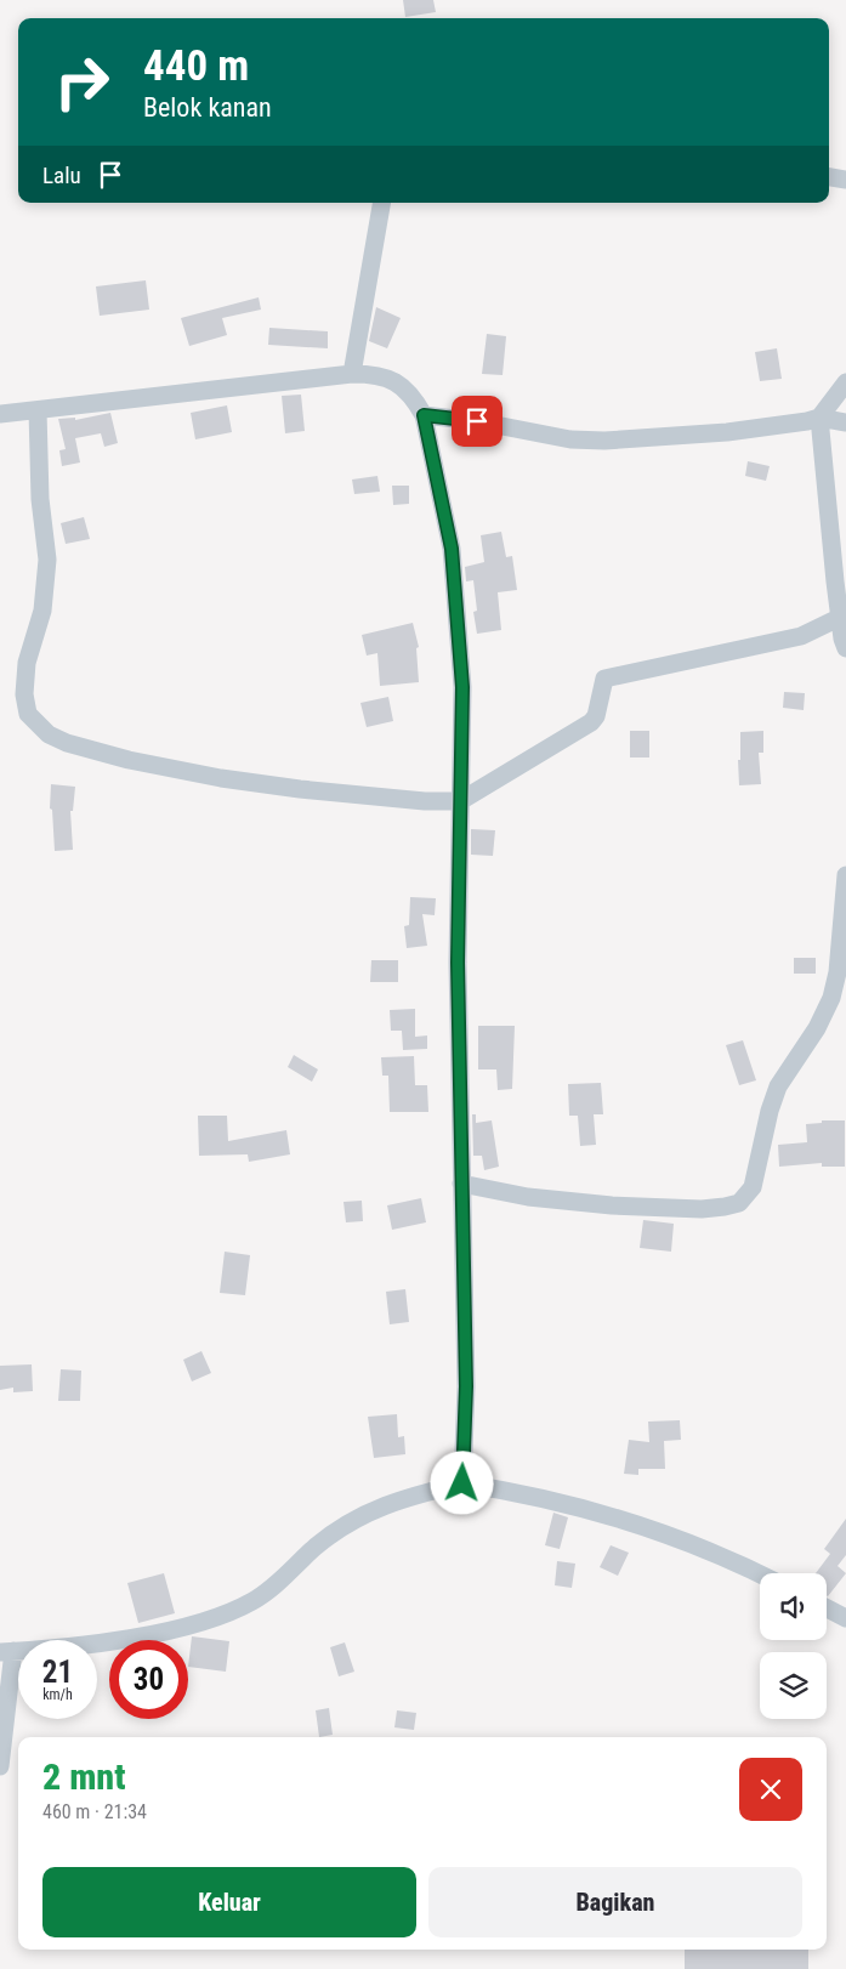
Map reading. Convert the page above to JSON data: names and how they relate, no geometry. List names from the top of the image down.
{
  "page": {
    "turn": ["440 m", "Belok kanan"],
    "then": "Lalu",
    "speed": "21 km/h",
    "limit": "30",
    "heading": ["2 mnt", "460 m · 21:34"],
    "buttons": ["Keluar", "Bagikan"]
  }
}
